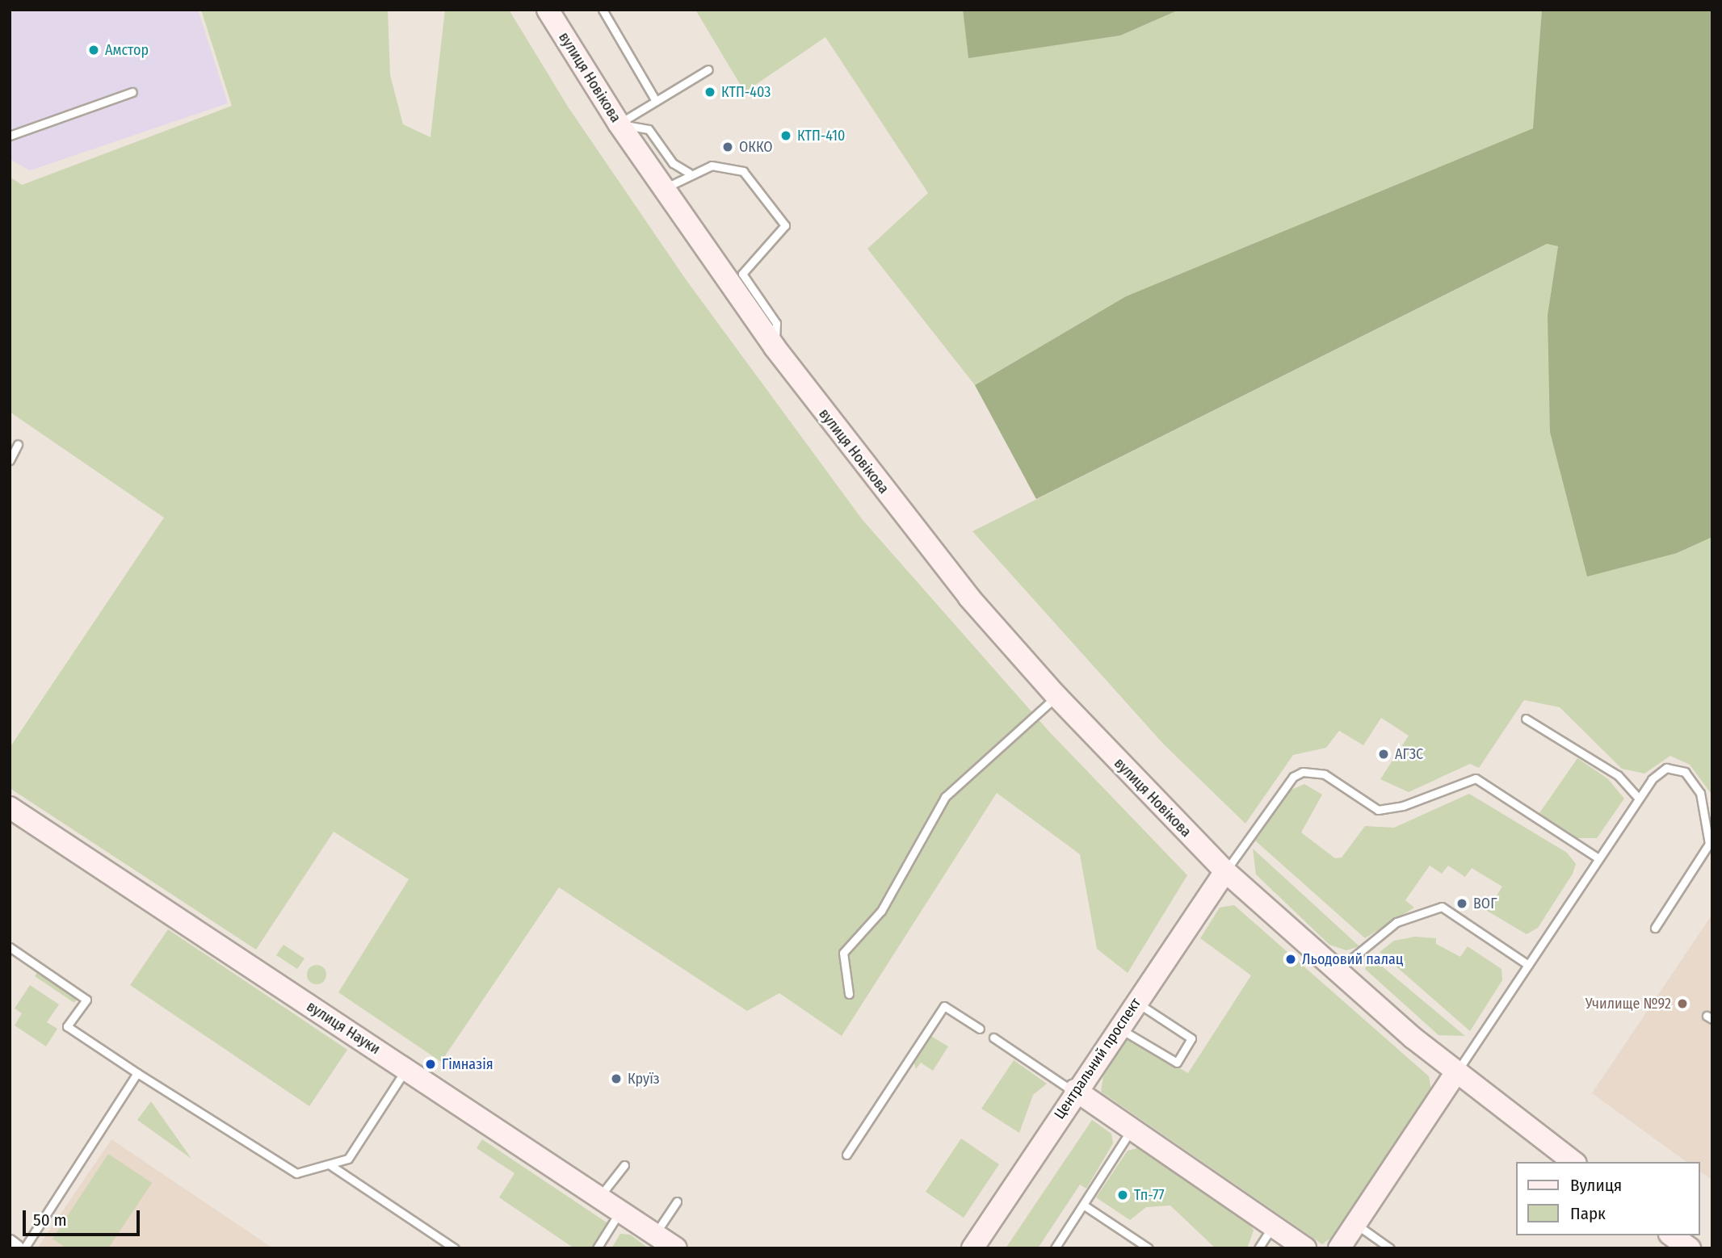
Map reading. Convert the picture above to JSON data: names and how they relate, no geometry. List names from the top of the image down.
{
  "streets": {
    "street": ["вулиця Новікова", "вулиця Науки", "Центральний проспект"]
  },
  "crossings": [
    ["вулиця Новікова", "Центральний проспект"]
  ],
  "places": [
    "Амстор",
    "КТП-403",
    "КТП-410",
    "ОККО",
    "АГЗС",
    "ВОГ",
    "Льодовий палац",
    "Училище №92",
    "Гімназія",
    "Круїз",
    "Тп-77"
  ],
  "legend": ["Вулиця", "Парк"],
  "scale_bar": "50 m"
}
